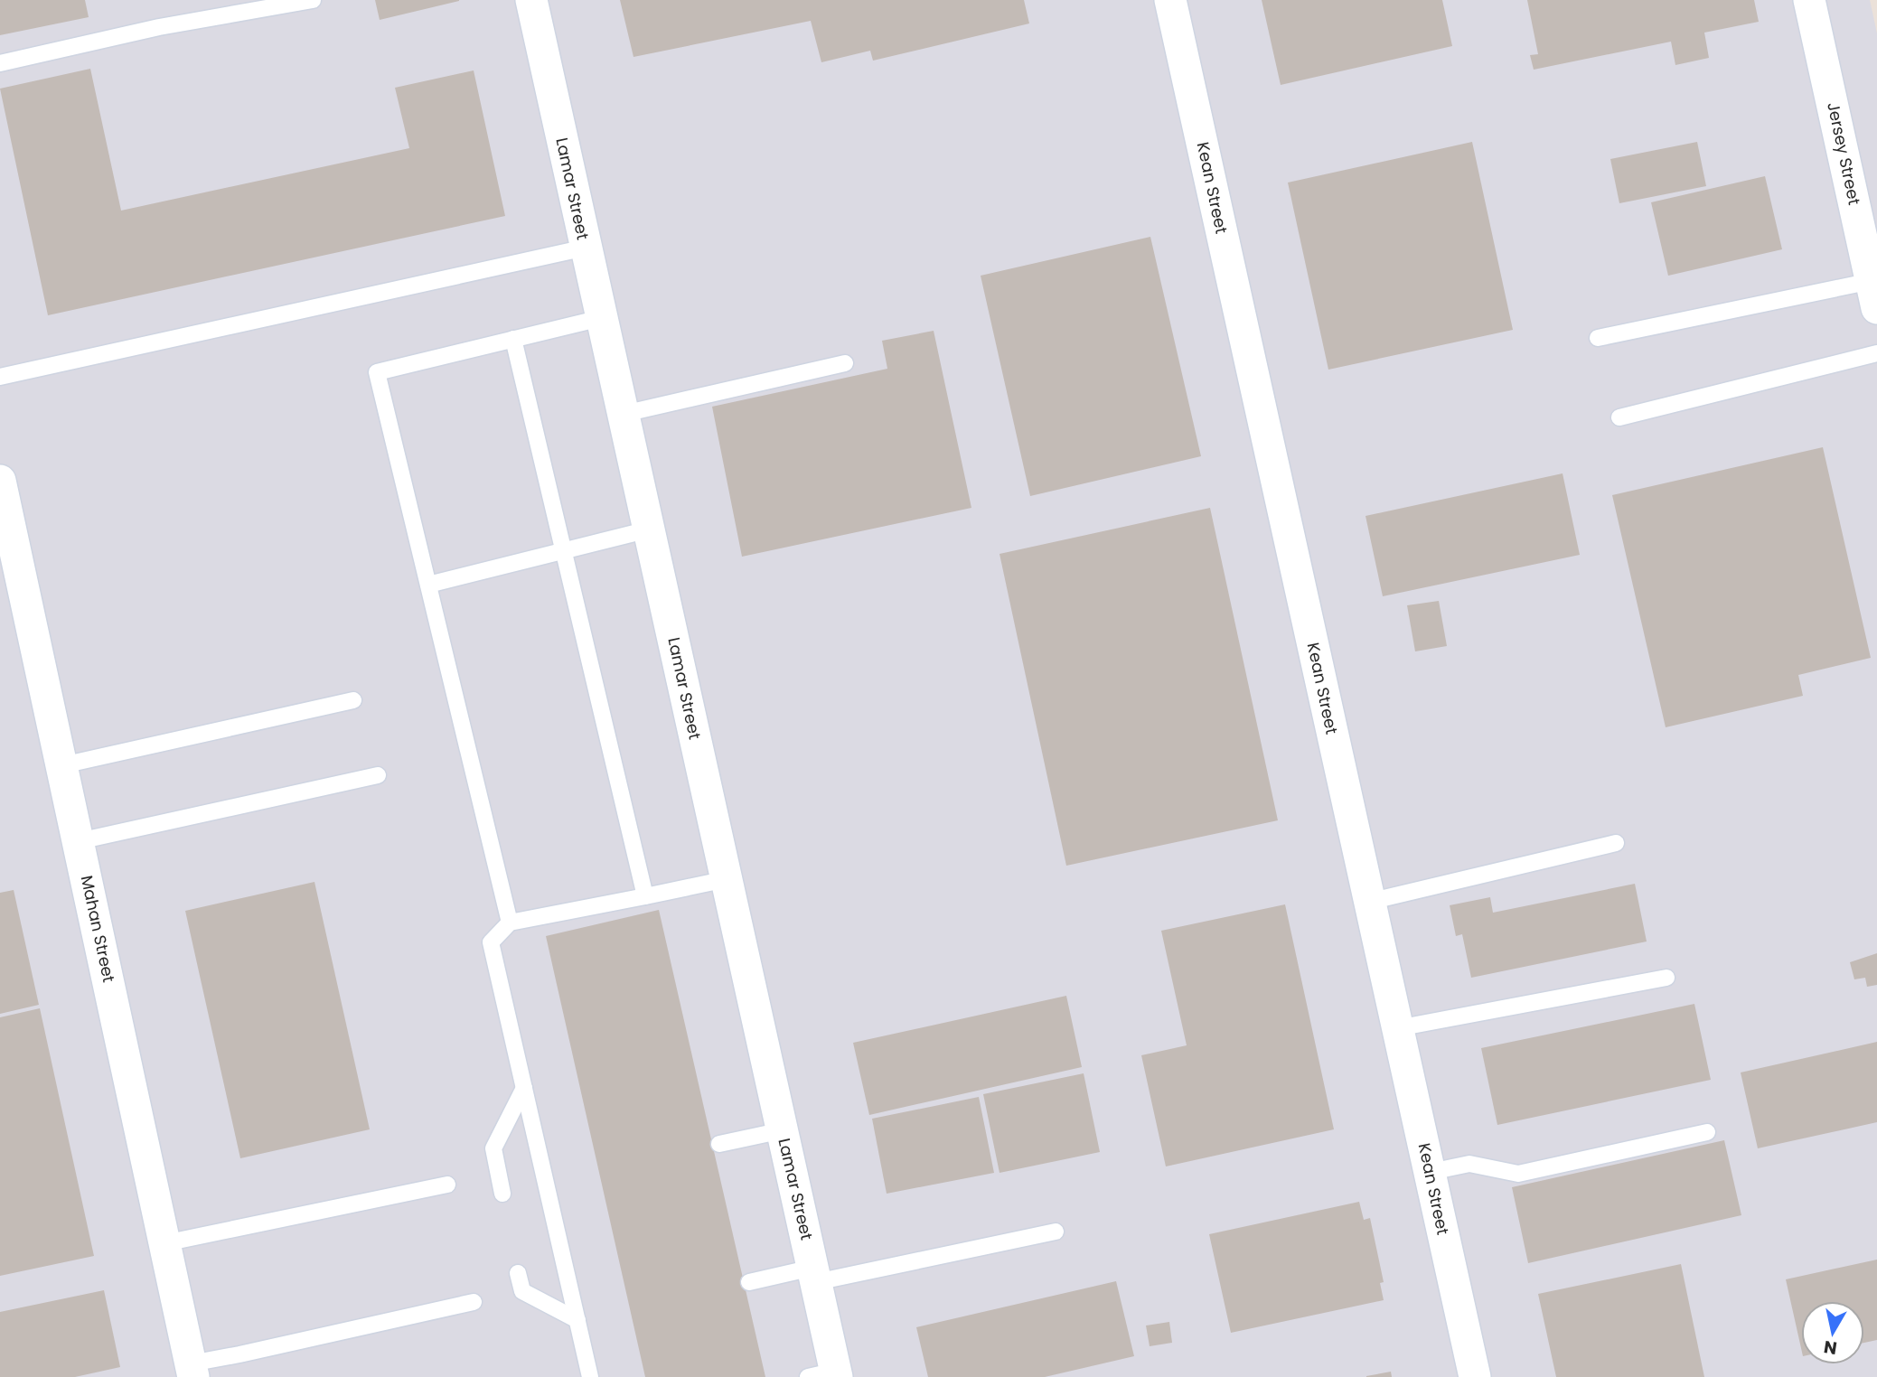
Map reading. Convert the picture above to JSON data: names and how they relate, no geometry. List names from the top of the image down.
{
  "streets": {
    "street": [
      "Jersey Street",
      "Kean Street",
      "Lamar Street",
      "Mahan Street"
    ]
  },
  "north": "bottom"
}
